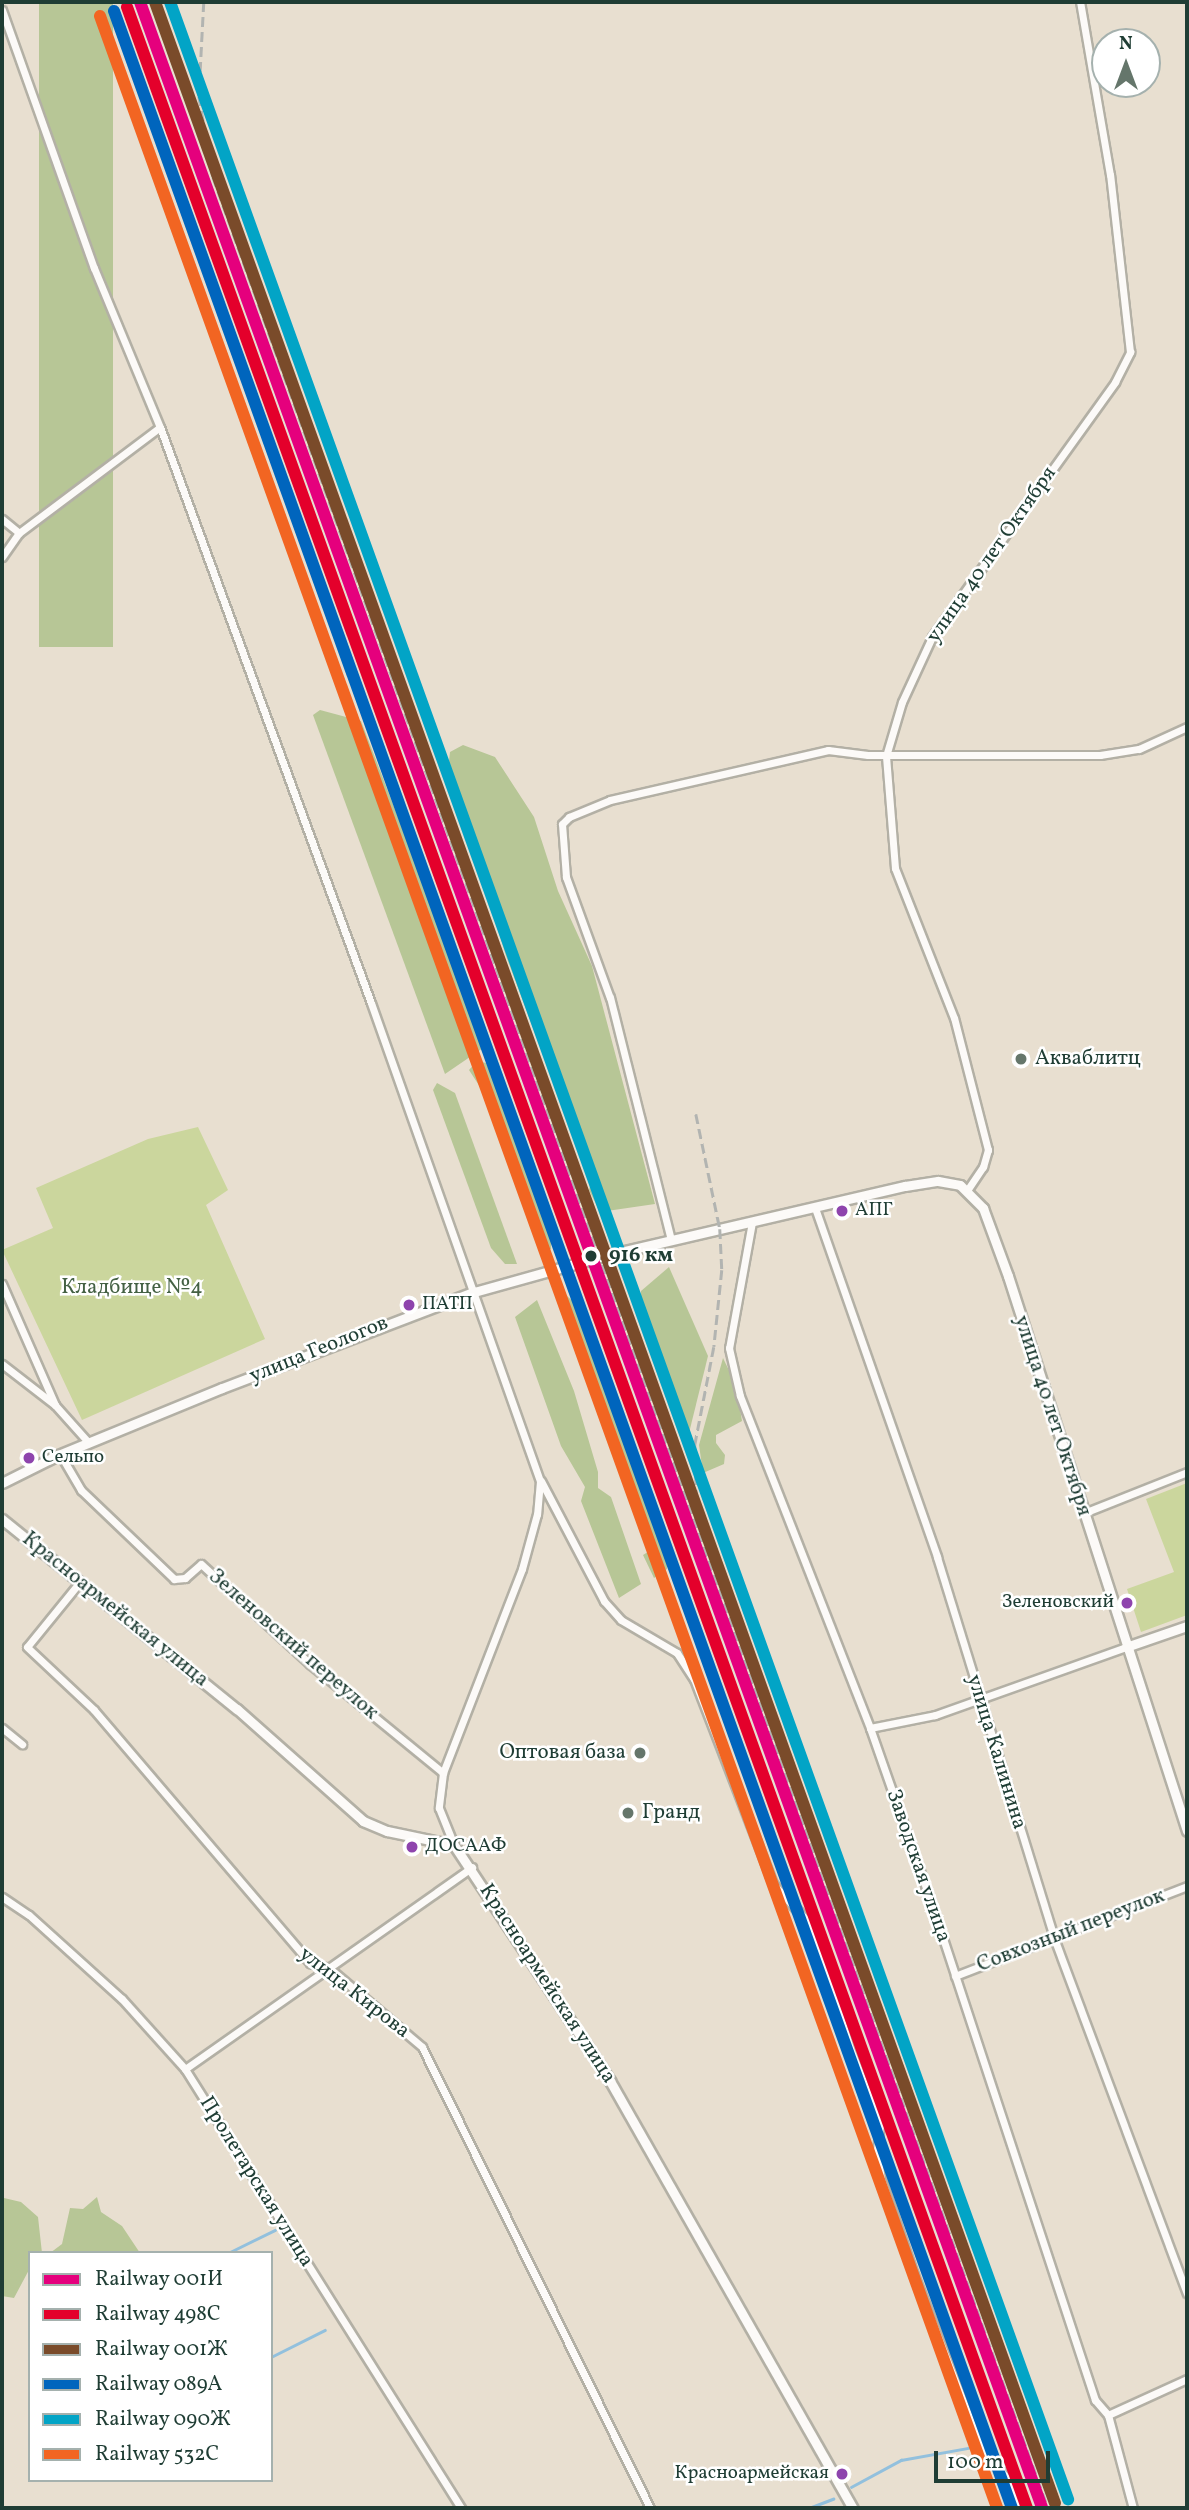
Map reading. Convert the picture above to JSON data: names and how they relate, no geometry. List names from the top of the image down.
{
  "streets": {
    "street": [
      "улица 40 лет Октября",
      "улица Геологов",
      "Красноармейская улица",
      "Зеленовский переулок",
      "улица Калинина",
      "Заводская улица",
      "Совхозный переулок",
      "улица Кирова",
      "Пролетарская улица"
    ]
  },
  "crossings": [
    ["улица Геологов", "Зеленовский переулок"],
    ["Красноармейская улица", "улица Кирова"],
    ["улица Калинина", "Совхозный переулок"],
    ["Заводская улица", "Совхозный переулок"]
  ],
  "parks": ["Кладбище №4"],
  "places": [
    "Акваблитц",
    "АПГ",
    "916 км",
    "ПАТП",
    "Сельпо",
    "Зеленовский",
    "Оптовая база",
    "Гранд",
    "ДОСААФ",
    "Красноармейская"
  ],
  "lines": [
    "rail line 001И",
    "rail line 001Ж",
    "rail line 090Ж",
    "rail line 498С",
    "rail line 089А",
    "rail line 532С"
  ],
  "legend": [
    "Railway 001И",
    "Railway 498С",
    "Railway 001Ж",
    "Railway 089А",
    "Railway 090Ж",
    "Railway 532С"
  ],
  "scale_bar": "100 m",
  "north": "top"
}
